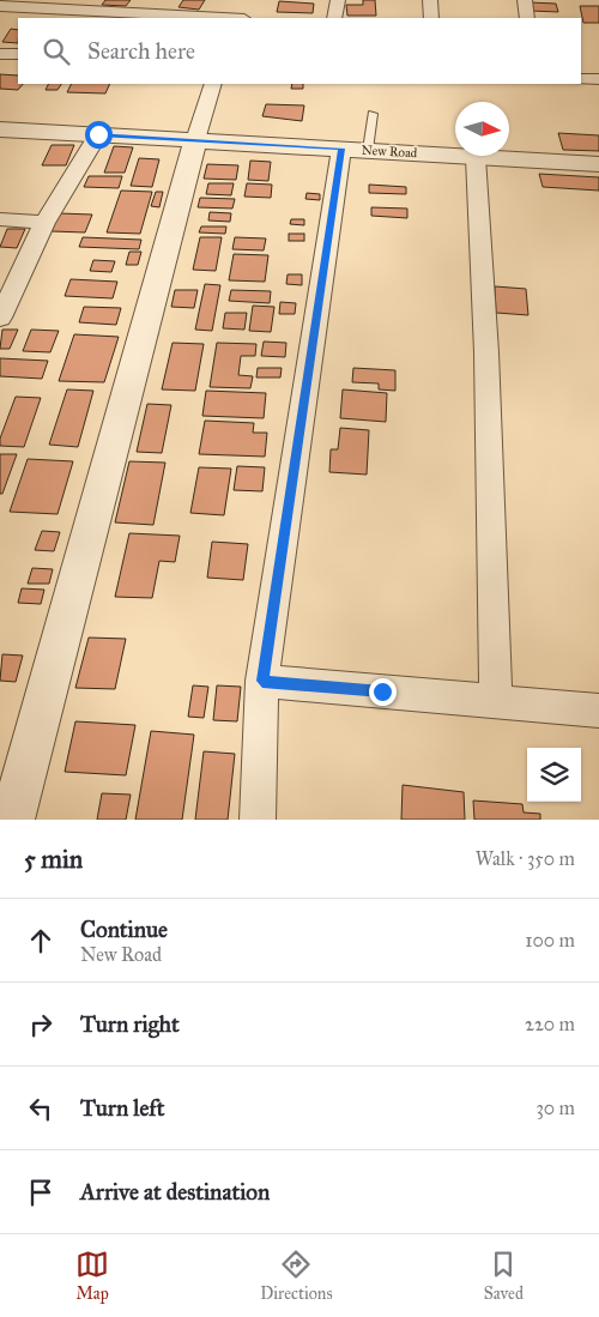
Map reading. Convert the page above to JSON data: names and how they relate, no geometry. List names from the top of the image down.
{
  "streets": {
    "street": ["New Road"]
  },
  "north": "right",
  "page": {
    "search": "Search here",
    "heading": ["5 min", "Walk · 350 m"],
    "list": [
      ["Continue", "New Road", "100 m"],
      ["Turn right", "220 m"],
      ["Turn left", "30 m"],
      "Arrive at destination"
    ],
    "nav": ["Map", "Directions", "Saved"]
  }
}
